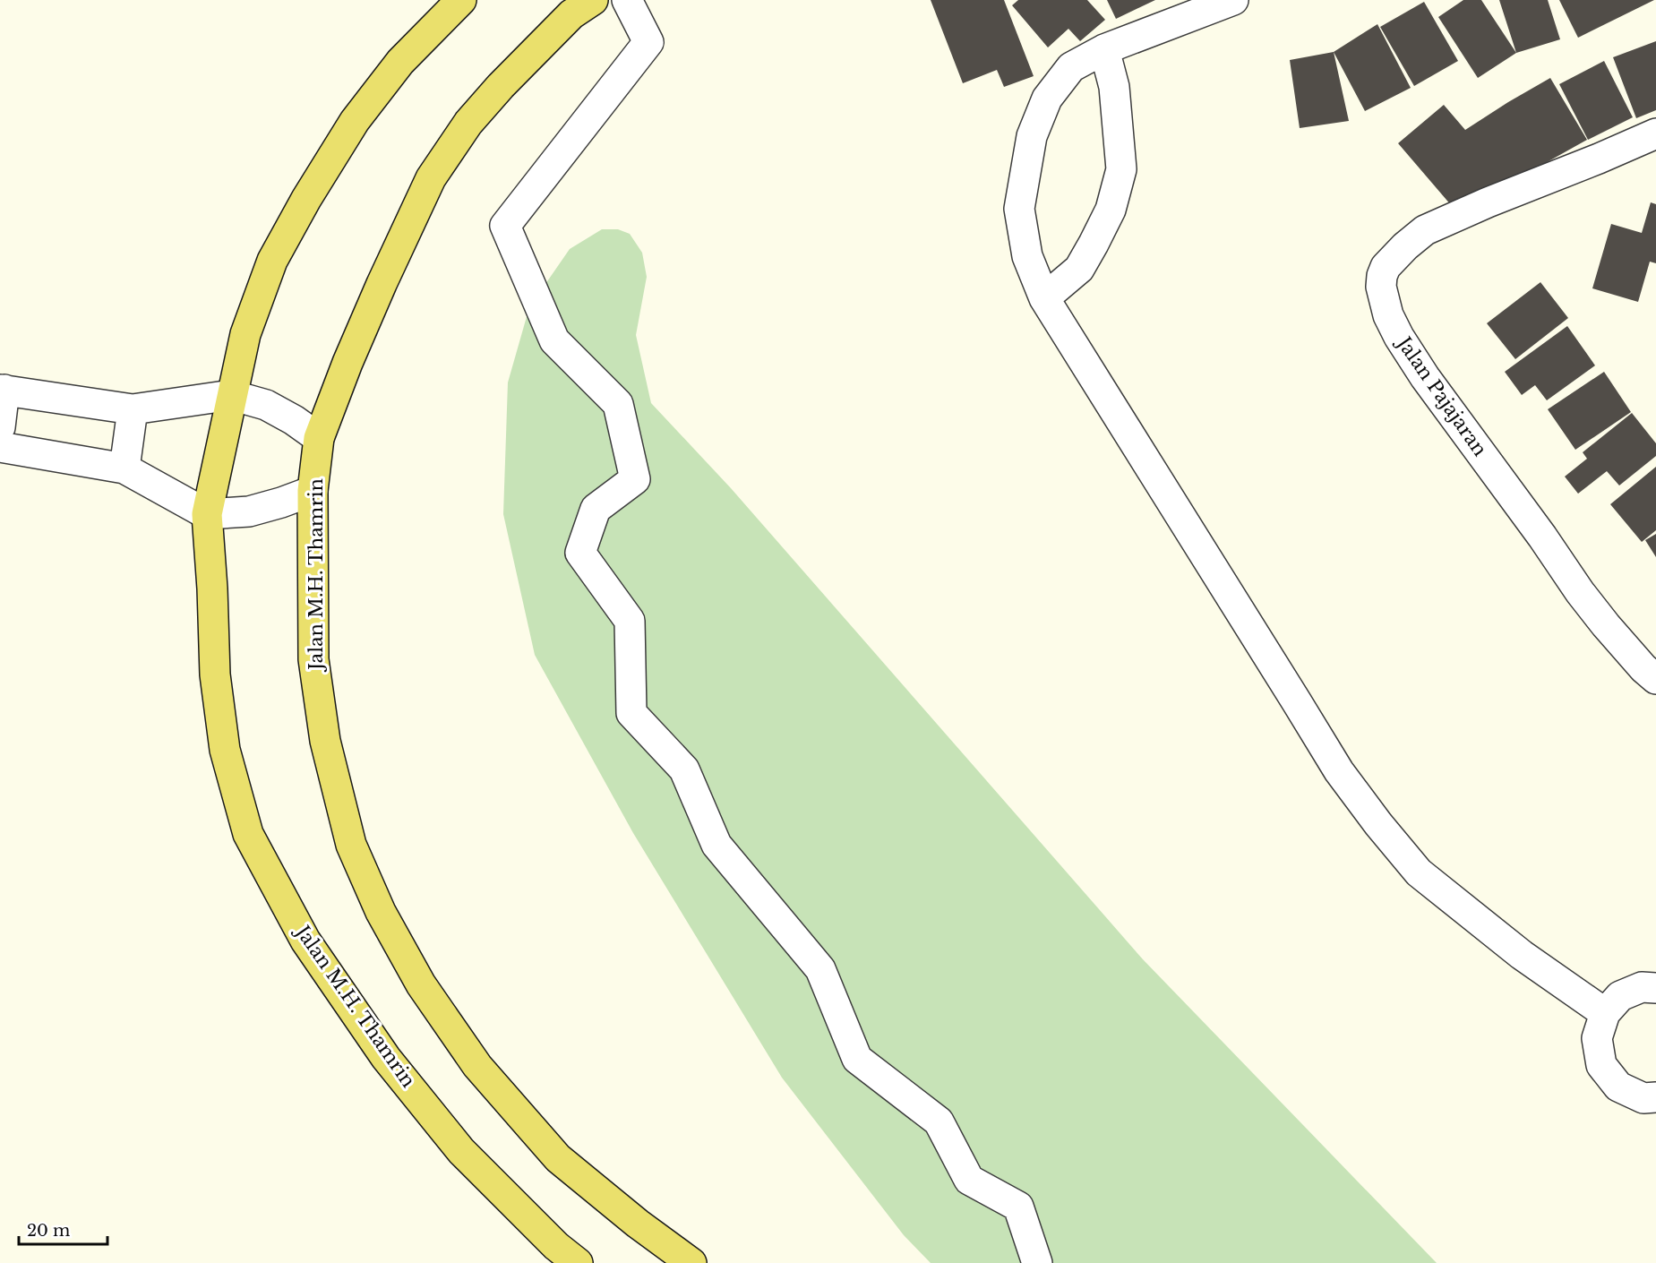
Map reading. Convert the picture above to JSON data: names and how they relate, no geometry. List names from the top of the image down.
{
  "streets": {
    "main road": ["Jalan M.H. Thamrin"],
    "street": ["Jalan Pajajaran"]
  },
  "scale_bar": "20 m"
}
